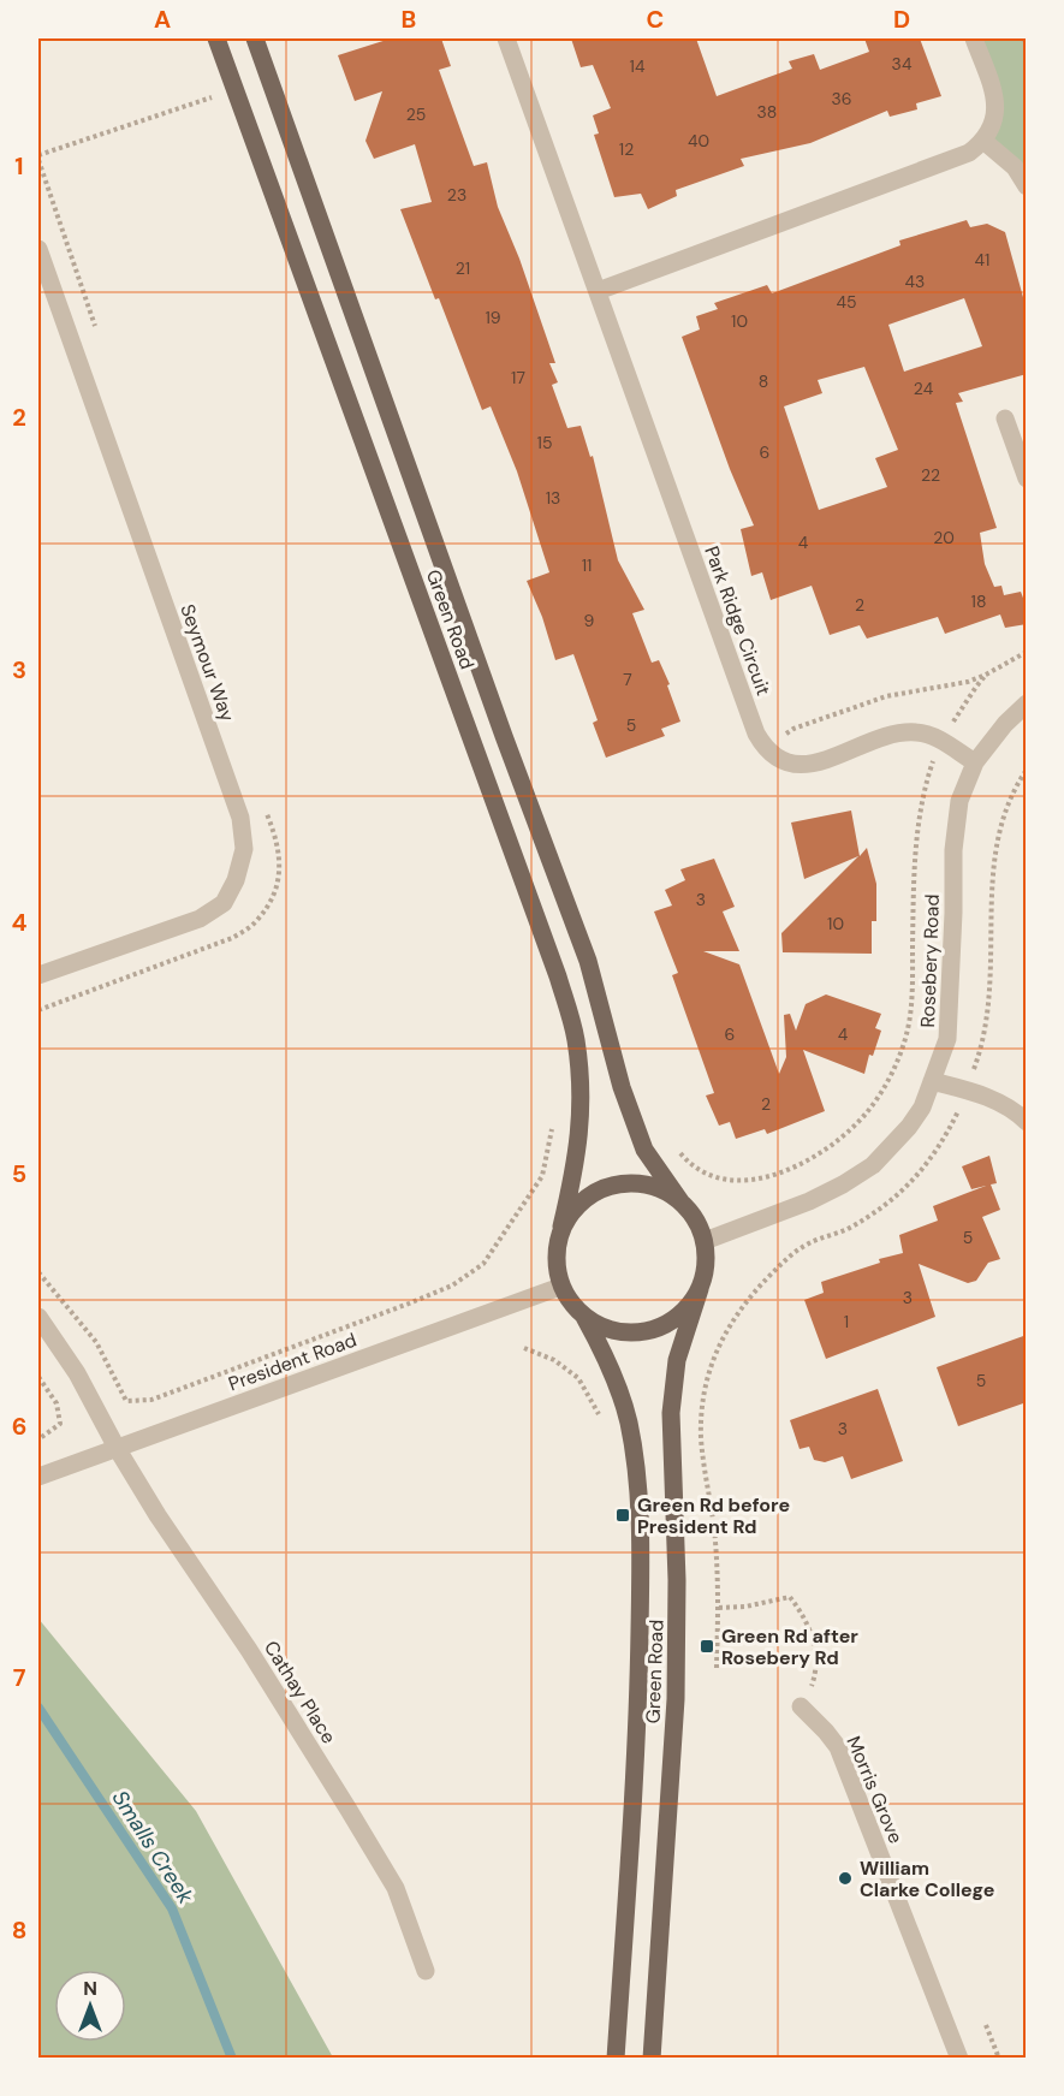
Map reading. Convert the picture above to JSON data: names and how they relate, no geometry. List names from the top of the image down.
{
  "streets": {
    "main road": ["Green Road"],
    "street": [
      "Park Ridge Circuit",
      "Seymour Way",
      "Rosebery Road",
      "President Road",
      "Cathay Place",
      "Morris Grove"
    ]
  },
  "crossings": [
    ["Green Road", "Rosebery Road"],
    ["Green Road", "President Road"],
    ["Rosebery Road", "President Road"],
    ["President Road", "Cathay Place"]
  ],
  "water": ["Smalls Creek"],
  "places": {
    "transit": ["Green Rd before President Rd", "Green Rd after Rosebery Rd"],
    "other": ["William Clarke College"]
  },
  "house_numbers": [
    "34",
    "14",
    "36",
    "38",
    "25",
    "40",
    "12",
    "23",
    "41",
    "21",
    "43",
    "45",
    "19",
    "10",
    "17",
    "8",
    "24",
    "15",
    "6",
    "22",
    "13",
    "20",
    "4",
    "11",
    "18",
    "2",
    "9",
    "7",
    "5",
    "3",
    "10",
    "6",
    "4",
    "2",
    "5",
    "3",
    "1",
    "5",
    "3"
  ],
  "north": "top",
  "grid": {
    "columns": [
      "A",
      "B",
      "C",
      "D"
    ],
    "rows": [
      "1",
      "2",
      "3",
      "4",
      "5",
      "6",
      "7",
      "8"
    ]
  }
}
